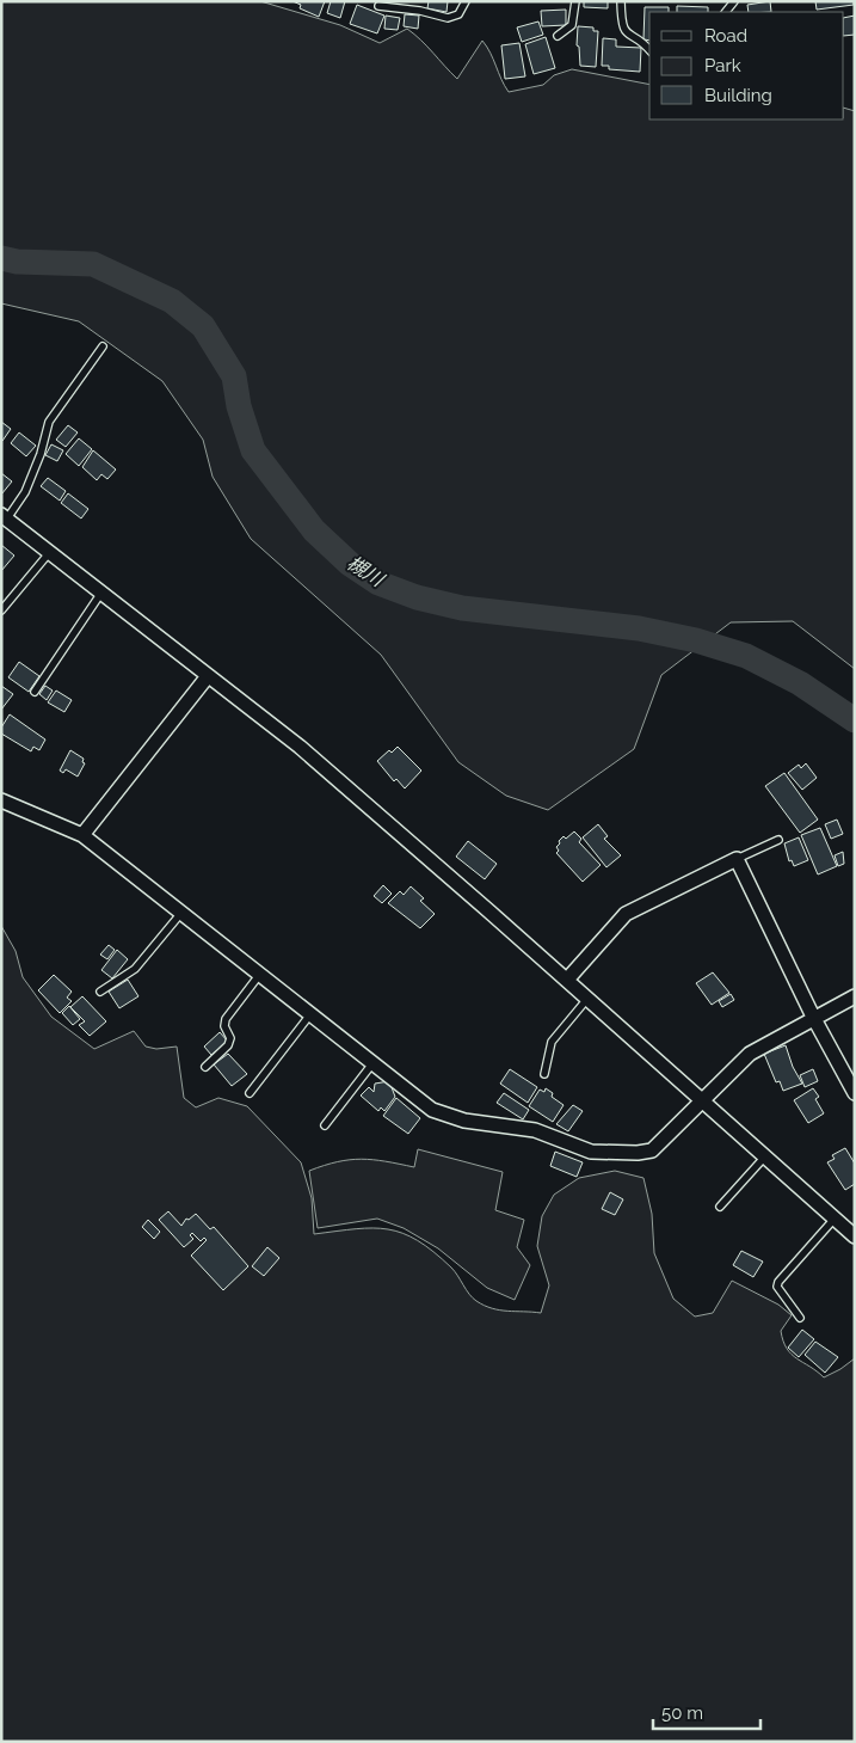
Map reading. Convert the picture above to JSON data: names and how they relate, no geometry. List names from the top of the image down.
{
  "water": ["槻川"],
  "legend": ["Road", "Park", "Building"],
  "scale_bar": "50 m"
}
